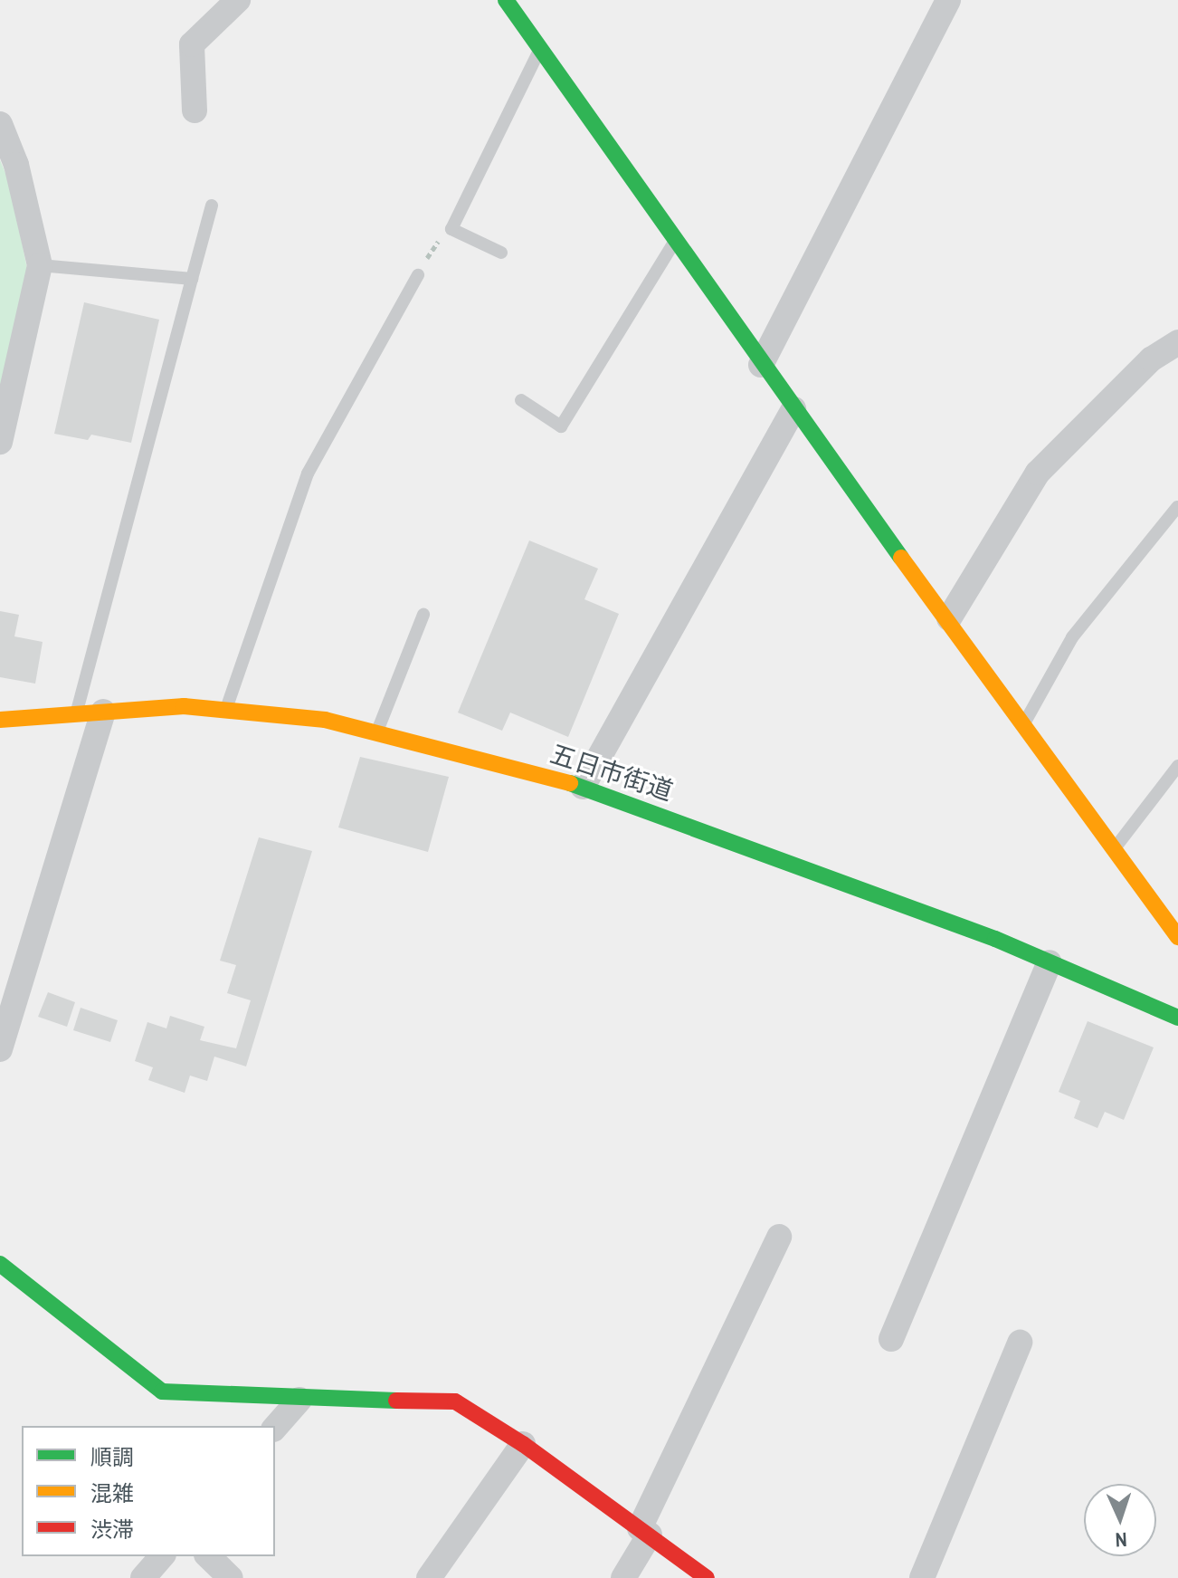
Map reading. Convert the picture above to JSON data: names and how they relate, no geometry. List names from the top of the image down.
{
  "streets": {
    "street": ["五日市街道"]
  },
  "legend": ["順調", "混雑", "渋滞"],
  "north": "bottom"
}
